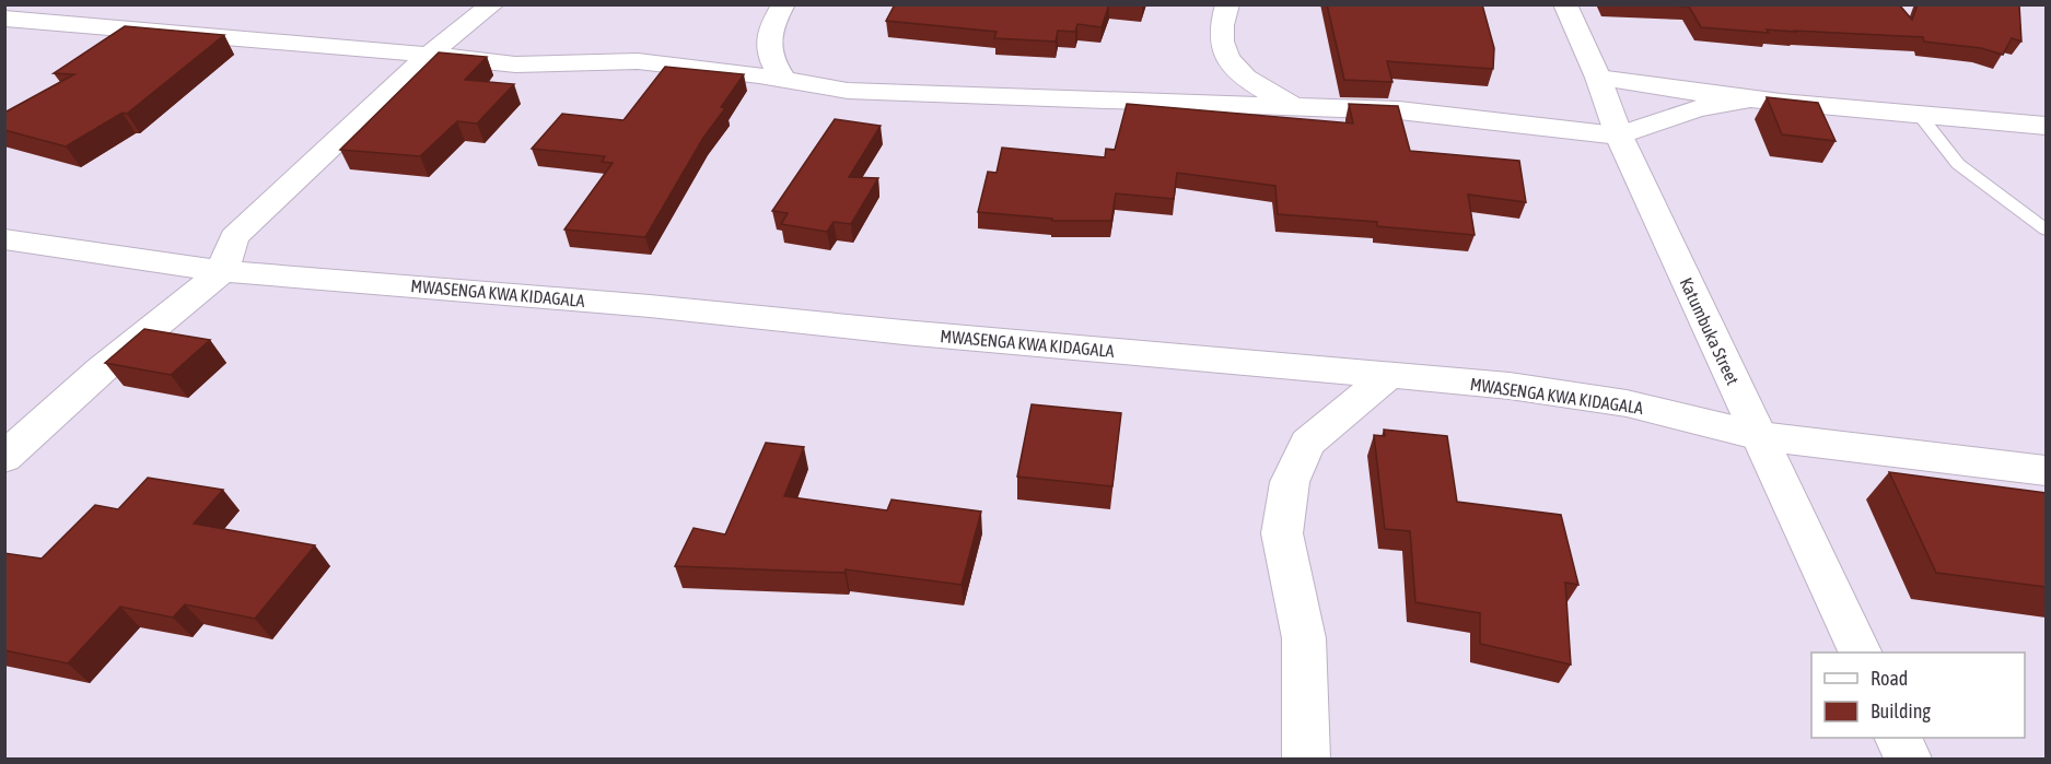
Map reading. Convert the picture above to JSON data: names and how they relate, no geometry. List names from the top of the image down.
{
  "streets": {
    "street": ["MWASENGA KWA KIDAGALA", "Katumbuka Street"]
  },
  "crossings": [
    ["MWASENGA KWA KIDAGALA", "Katumbuka Street"]
  ],
  "legend": ["Road", "Building"]
}
